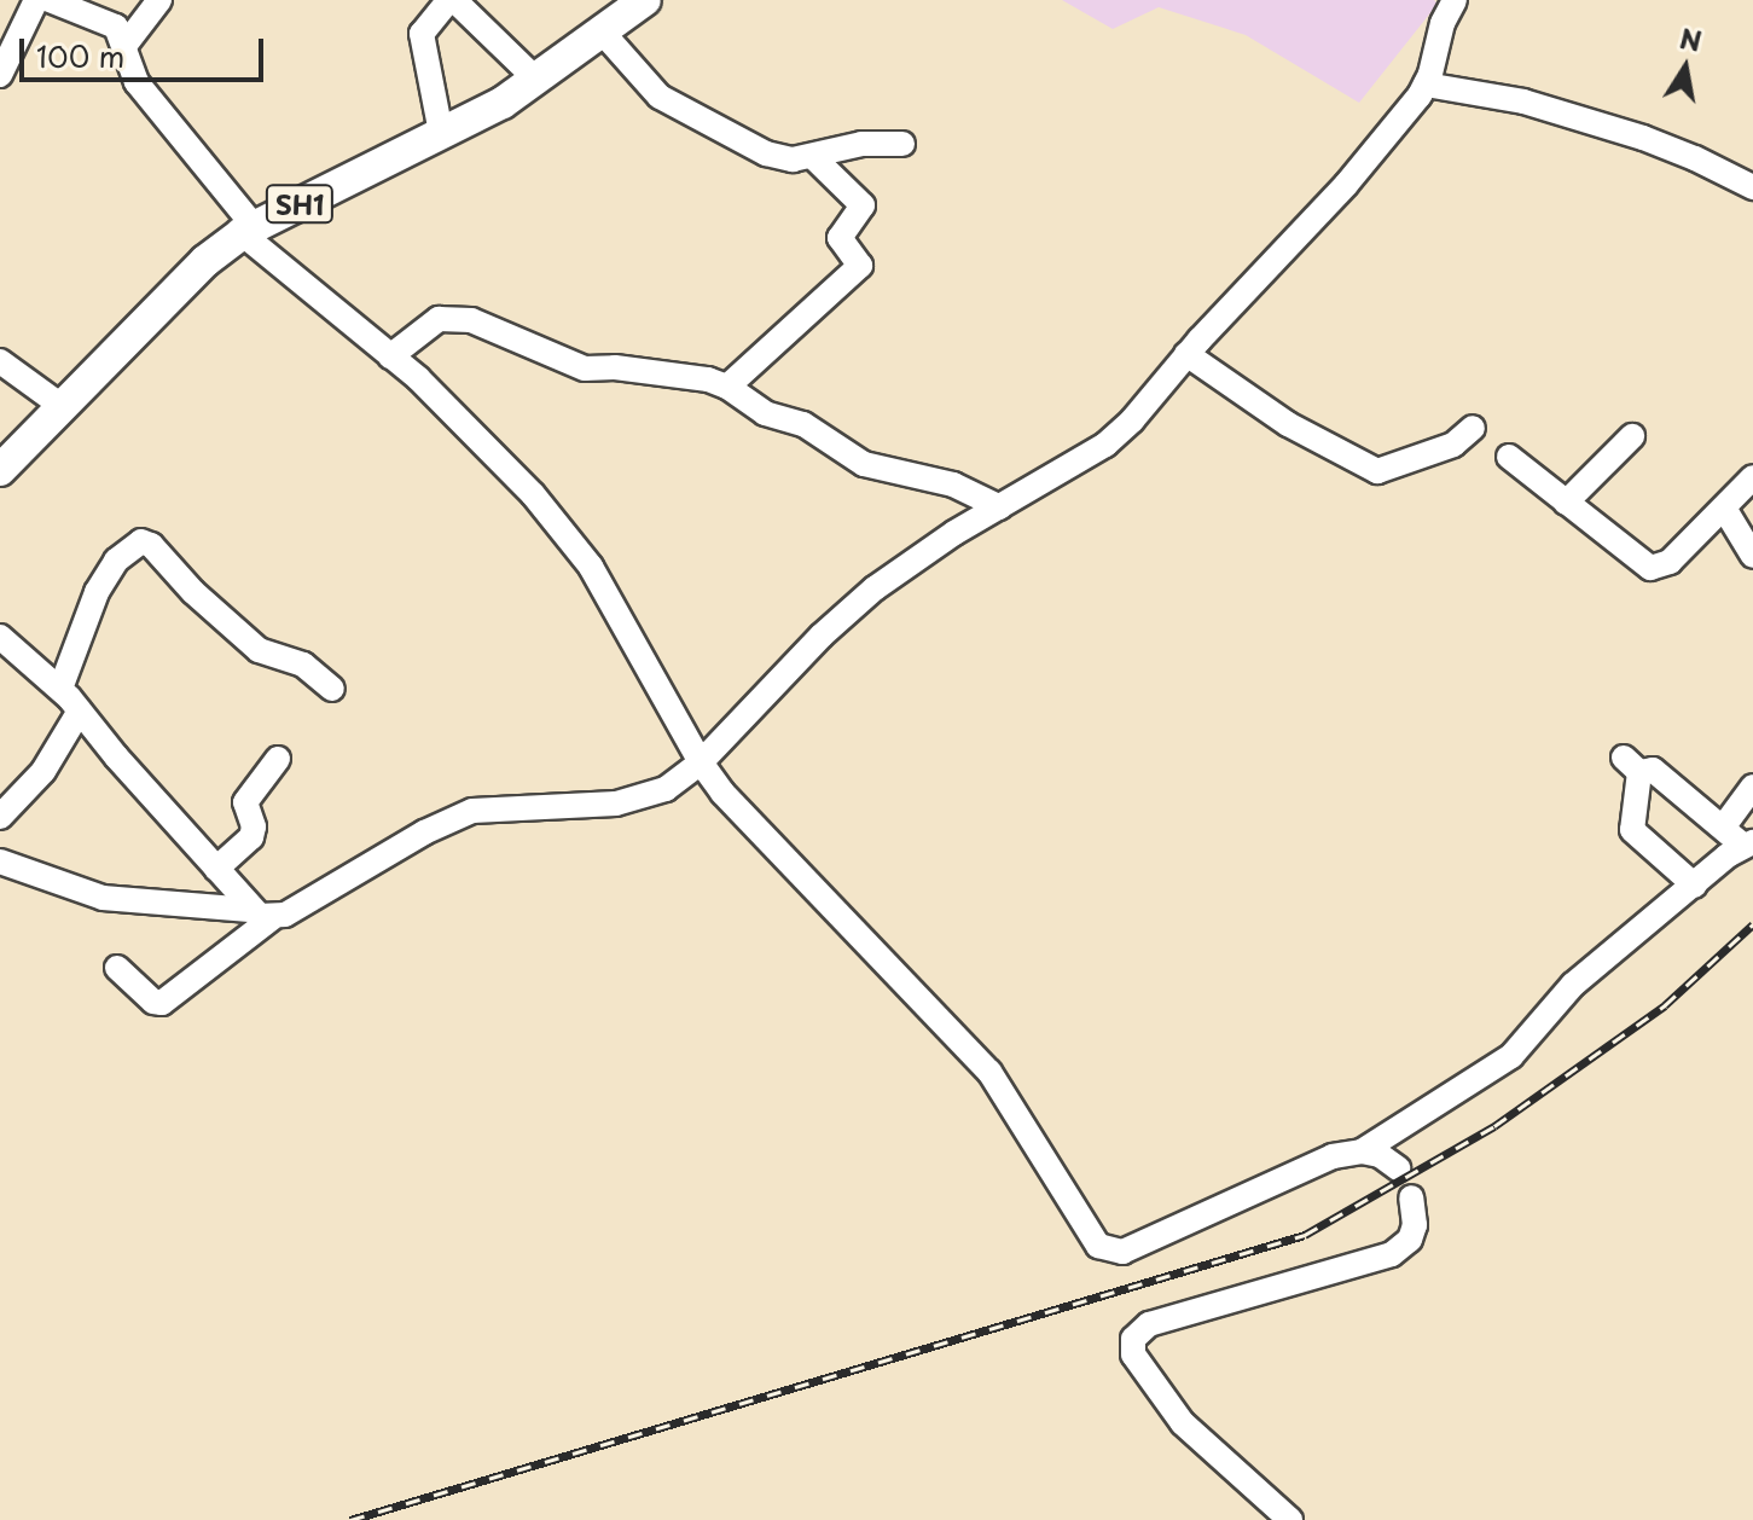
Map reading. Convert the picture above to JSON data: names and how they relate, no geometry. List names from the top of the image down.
{
  "streets": {
    "main road": ["SH1"]
  },
  "scale_bar": "100 m",
  "north": "top"
}
